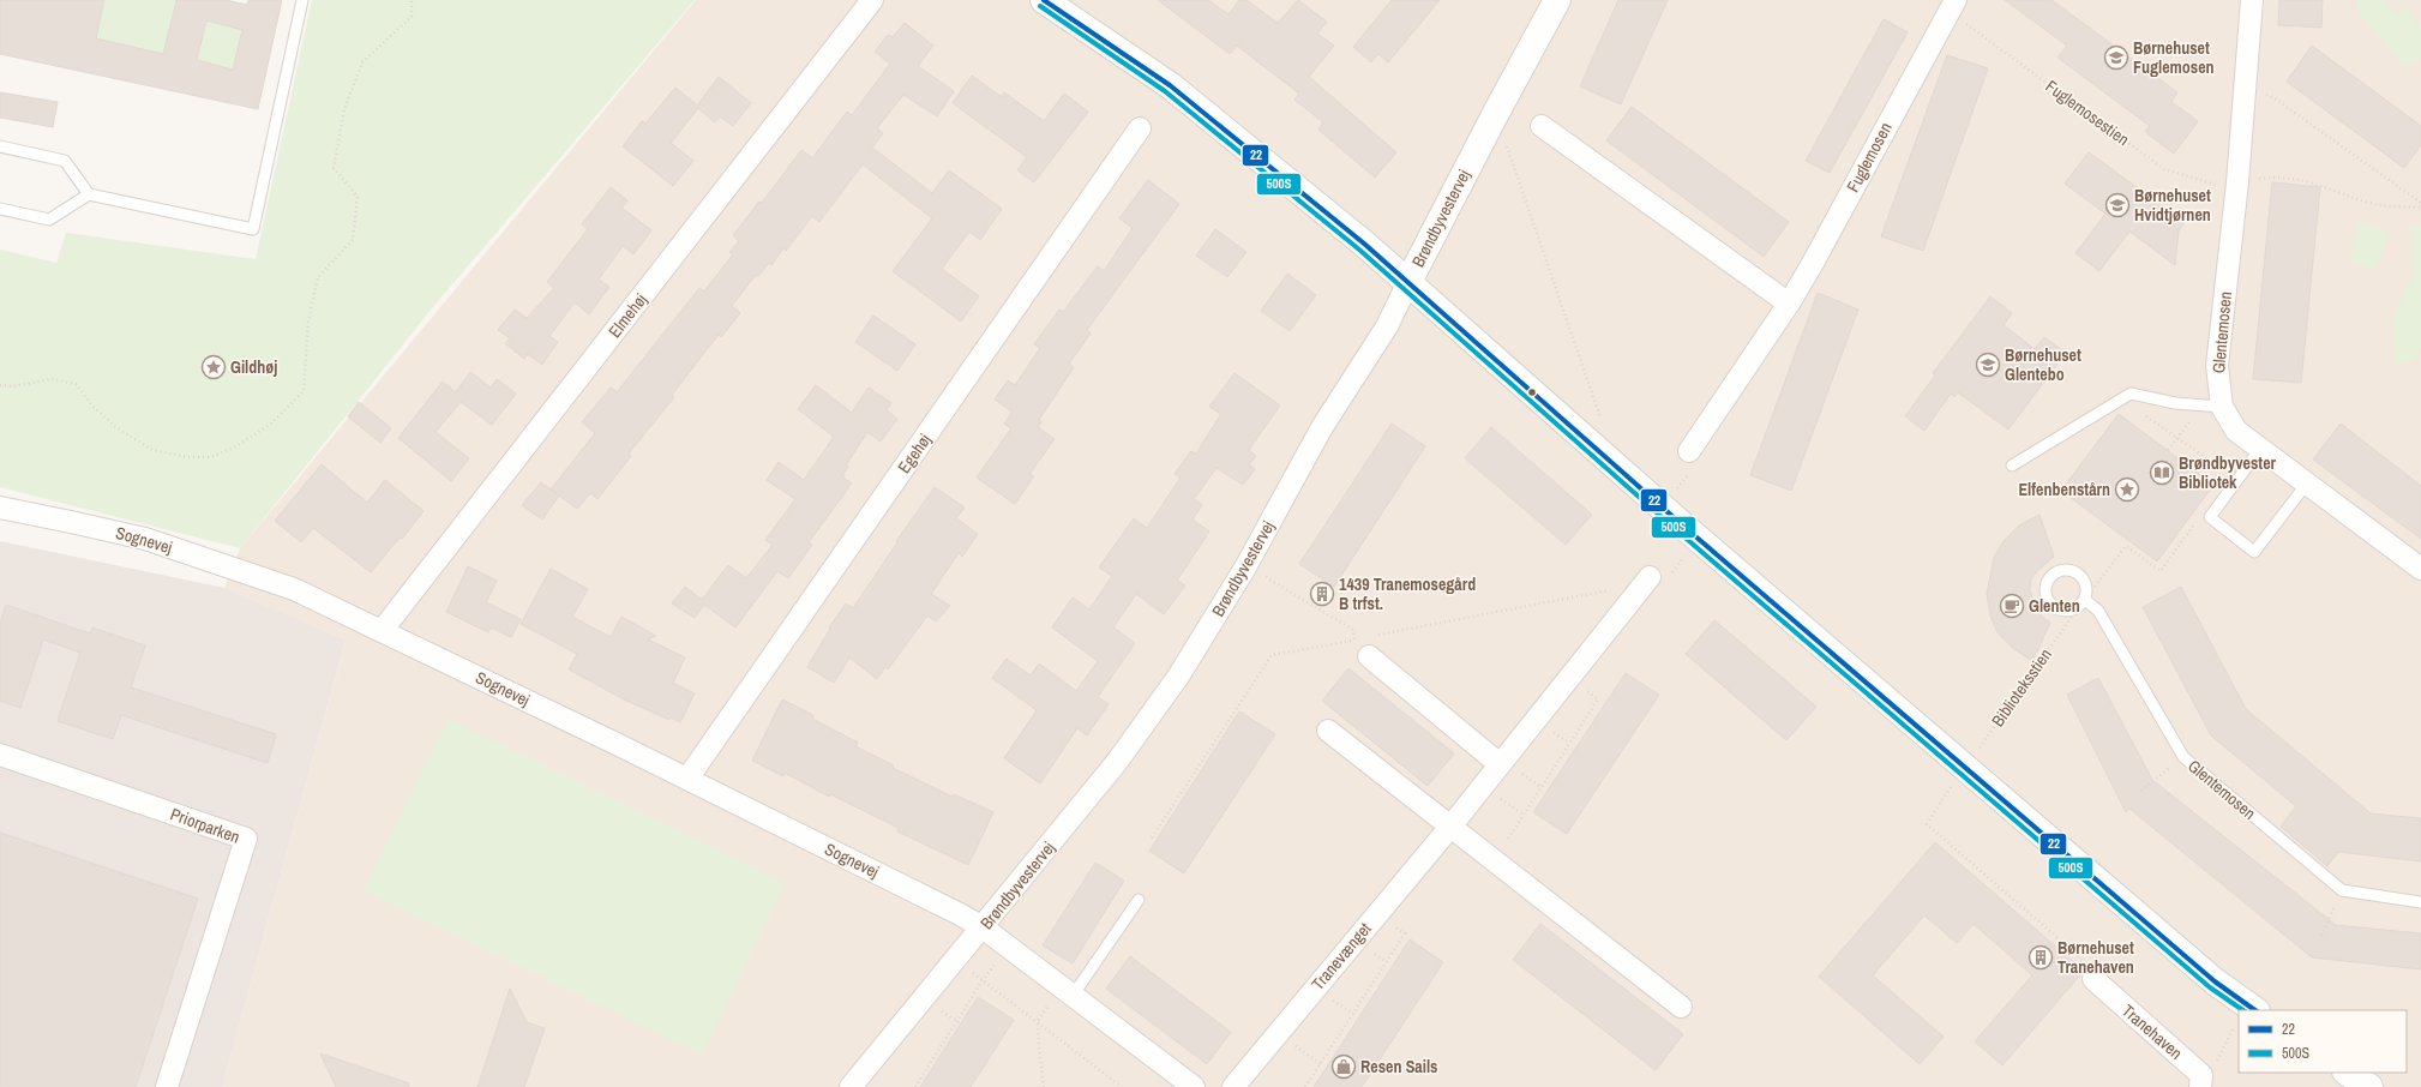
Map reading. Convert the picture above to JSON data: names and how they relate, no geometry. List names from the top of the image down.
{
  "streets": {
    "street": [
      "Fuglemosen",
      "Brøndbyvestervej",
      "Elmehøj",
      "Glentemosen",
      "Egehøj",
      "Sognevej",
      "Priorparken",
      "Tranevænget",
      "Tranehaven"
    ],
    "path": ["Fuglemosestien", "Biblioteksstien"]
  },
  "crossings": [
    ["Fuglemosestien", "Fuglemosen"],
    ["Fuglemosestien", "Glentemosen"],
    ["Brøndbyvestervej", "Sognevej"],
    ["Elmehøj", "Sognevej"],
    ["Glentemosen", "Biblioteksstien"],
    ["Egehøj", "Sognevej"],
    ["Biblioteksstien", "Tranehaven"]
  ],
  "places": {
    "school or university": ["Børnehuset Fuglemosen", "Børnehuset Hvidtjørnen", "Børnehuset Glentebo"],
    "place": ["Gildhøj", "Elfenbenstårn"],
    "library": ["Brøndbyvester Bibliotek"],
    "building": ["1439 Tranemosegård B trfst.", "Børnehuset Tranehaven"],
    "cafe": ["Glenten"],
    "shop": ["Resen Sails"]
  },
  "lines": ["transit line 22", "transit line 500S"],
  "legend": ["22", "500S"]
}
